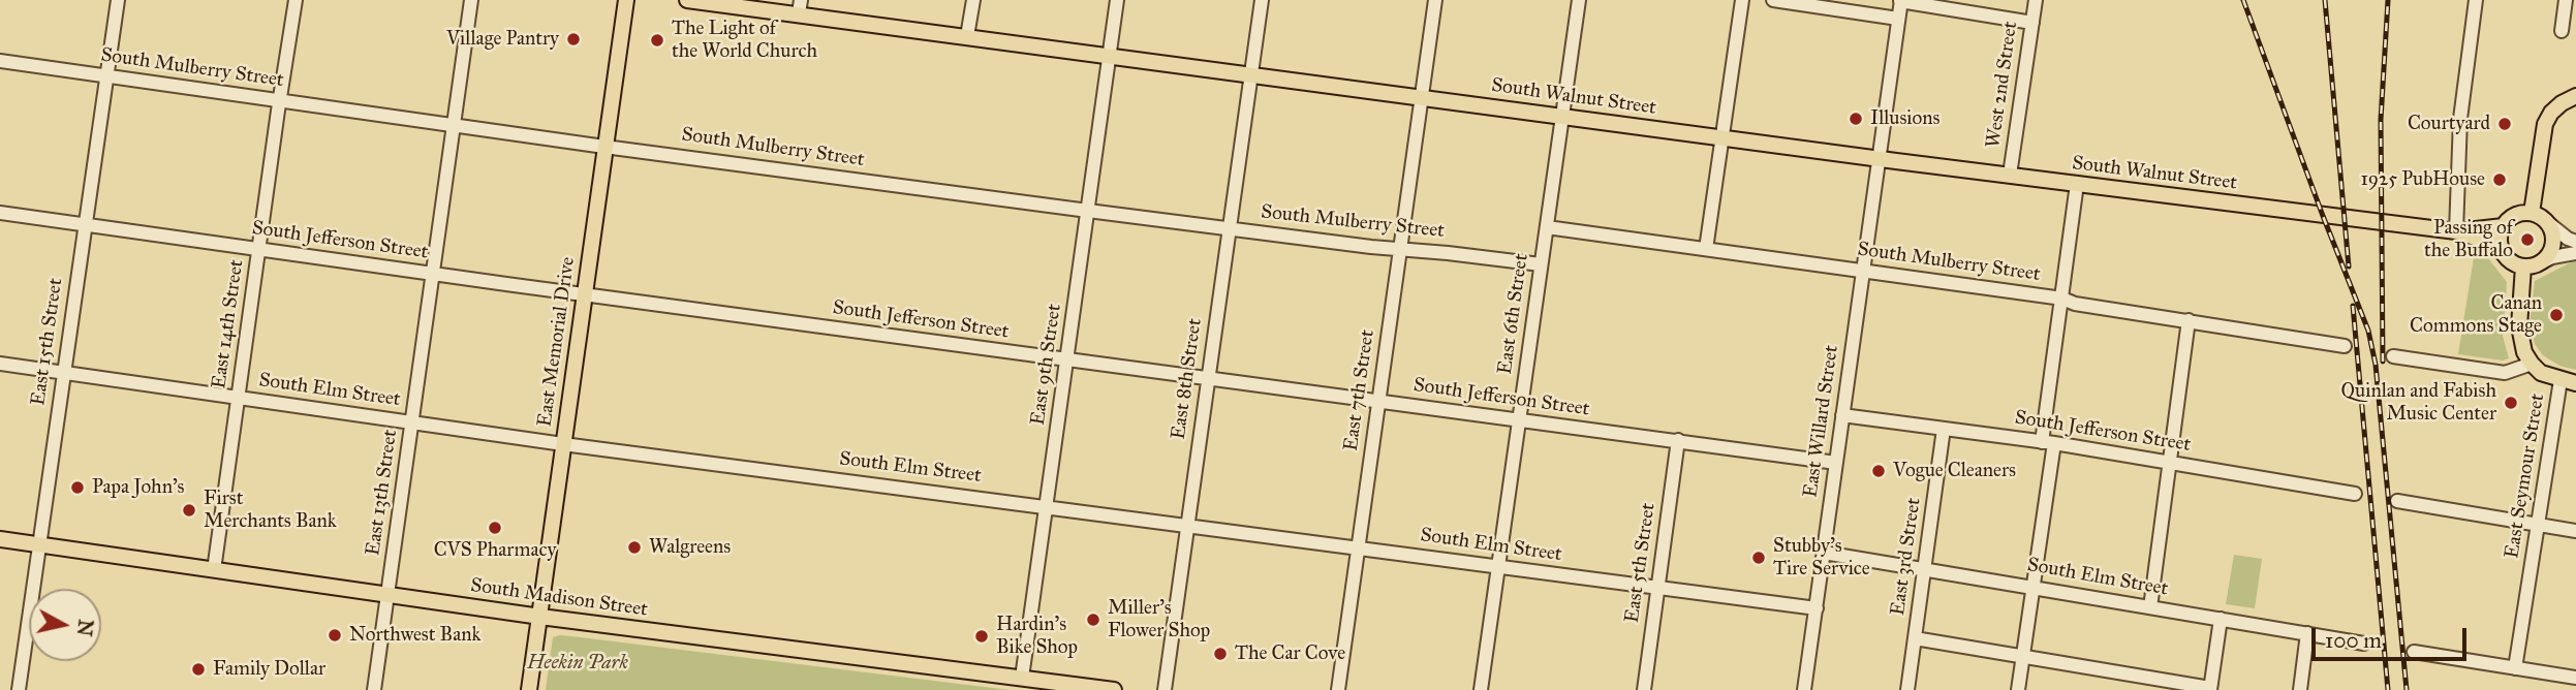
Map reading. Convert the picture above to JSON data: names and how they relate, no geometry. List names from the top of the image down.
{
  "streets": {
    "main road": [
      "South Walnut Street",
      "East Memorial Drive",
      "East Seymour Street",
      "South Madison Street"
    ],
    "street": [
      "South Mulberry Street",
      "West 2nd Street",
      "South Jefferson Street",
      "East 6th Street",
      "East 14th Street",
      "East 15th Street",
      "East 9th Street",
      "East 8th Street",
      "South Elm Street",
      "East 7th Street",
      "East Willard Street",
      "East 13th Street",
      "East 3rd Street",
      "East 5th Street"
    ]
  },
  "crossings": [
    ["South Mulberry Street", "East 6th Street"],
    ["South Mulberry Street", "East 14th Street"],
    ["South Mulberry Street", "East 15th Street"],
    ["South Mulberry Street", "East Memorial Drive"],
    ["South Mulberry Street", "East 9th Street"],
    ["South Mulberry Street", "East 8th Street"],
    ["South Mulberry Street", "East 7th Street"],
    ["South Mulberry Street", "East Willard Street"],
    ["South Mulberry Street", "East 13th Street"],
    ["West 2nd Street", "South Walnut Street"],
    ["South Walnut Street", "East 6th Street"],
    ["South Walnut Street", "East 9th Street"],
    ["South Walnut Street", "East 8th Street"],
    ["South Walnut Street", "East 7th Street"],
    ["South Walnut Street", "East Willard Street"],
    ["South Walnut Street", "East Seymour Street"],
    ["South Jefferson Street", "East 6th Street"],
    ["South Jefferson Street", "East 14th Street"],
    ["South Jefferson Street", "East 15th Street"],
    ["South Jefferson Street", "East Memorial Drive"],
    ["South Jefferson Street", "East 9th Street"],
    ["South Jefferson Street", "East 8th Street"],
    ["South Jefferson Street", "East 7th Street"],
    ["South Jefferson Street", "East Willard Street"],
    ["South Jefferson Street", "East 13th Street"],
    ["South Jefferson Street", "East 3rd Street"],
    ["South Jefferson Street", "East 5th Street"],
    ["East 6th Street", "South Elm Street"],
    ["East 14th Street", "South Elm Street"],
    ["East 14th Street", "South Madison Street"],
    ["East 15th Street", "South Elm Street"],
    ["East 15th Street", "South Madison Street"],
    ["East Memorial Drive", "South Elm Street"],
    ["East Memorial Drive", "South Madison Street"],
    ["East 9th Street", "South Elm Street"],
    ["East 9th Street", "South Madison Street"],
    ["East 8th Street", "South Elm Street"],
    ["South Elm Street", "East 7th Street"],
    ["South Elm Street", "East Willard Street"],
    ["South Elm Street", "East 13th Street"],
    ["South Elm Street", "East 3rd Street"],
    ["South Elm Street", "East 5th Street"],
    ["East 13th Street", "South Madison Street"]
  ],
  "parks": ["Heekin Park"],
  "places": [
    "Village Pantry",
    "The Light of the World Church",
    "Illusions",
    "Courtyard",
    "1925 PubHouse",
    "Passing of the Buffalo",
    "Canan Commons Stage",
    "Quinlan and Fabish Music Center",
    "Vogue Cleaners",
    "Papa John's",
    "First Merchants Bank",
    "CVS Pharmacy",
    "Walgreens",
    "Stubby's Tire Service",
    "Miller's Flower Shop",
    "Northwest Bank",
    "Hardin's Bike Shop",
    "The Car Cove",
    "Family Dollar"
  ],
  "scale_bar": "100 m",
  "north": "right"
}
